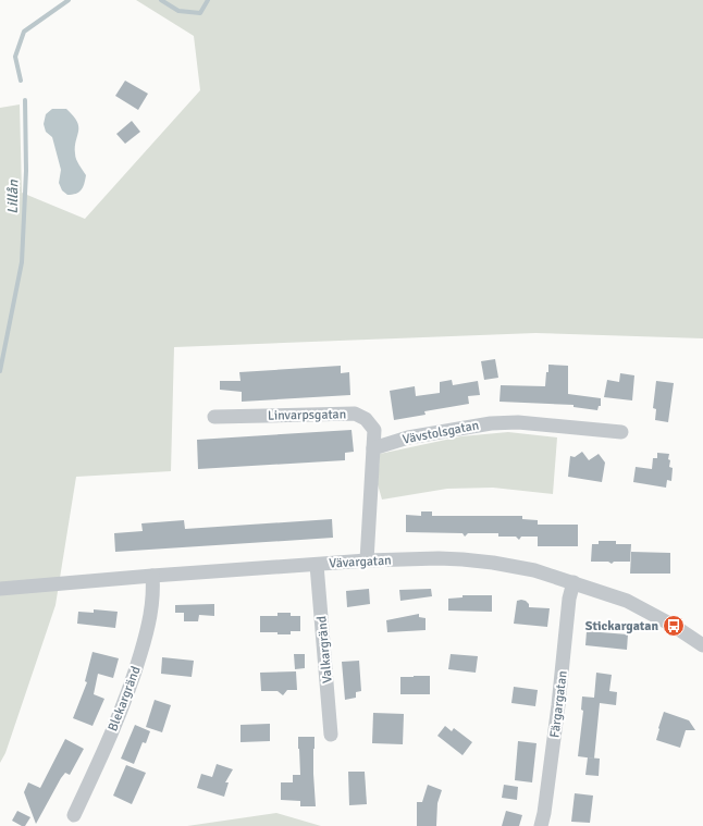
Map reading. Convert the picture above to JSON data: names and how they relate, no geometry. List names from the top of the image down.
{
  "streets": {
    "street": [
      "Linvarpsgatan",
      "Vävstolsgatan",
      "Vävargatan",
      "Valkargränd",
      "Blekargränd",
      "Färgargatan"
    ]
  },
  "crossings": [
    ["Linvarpsgatan", "Vävstolsgatan"],
    ["Vävargatan", "Valkargränd"],
    ["Vävargatan", "Blekargränd"],
    ["Vävargatan", "Färgargatan"]
  ],
  "water": ["Lillån"],
  "places": {
    "bus stop": ["Stickargatan"]
  }
}
